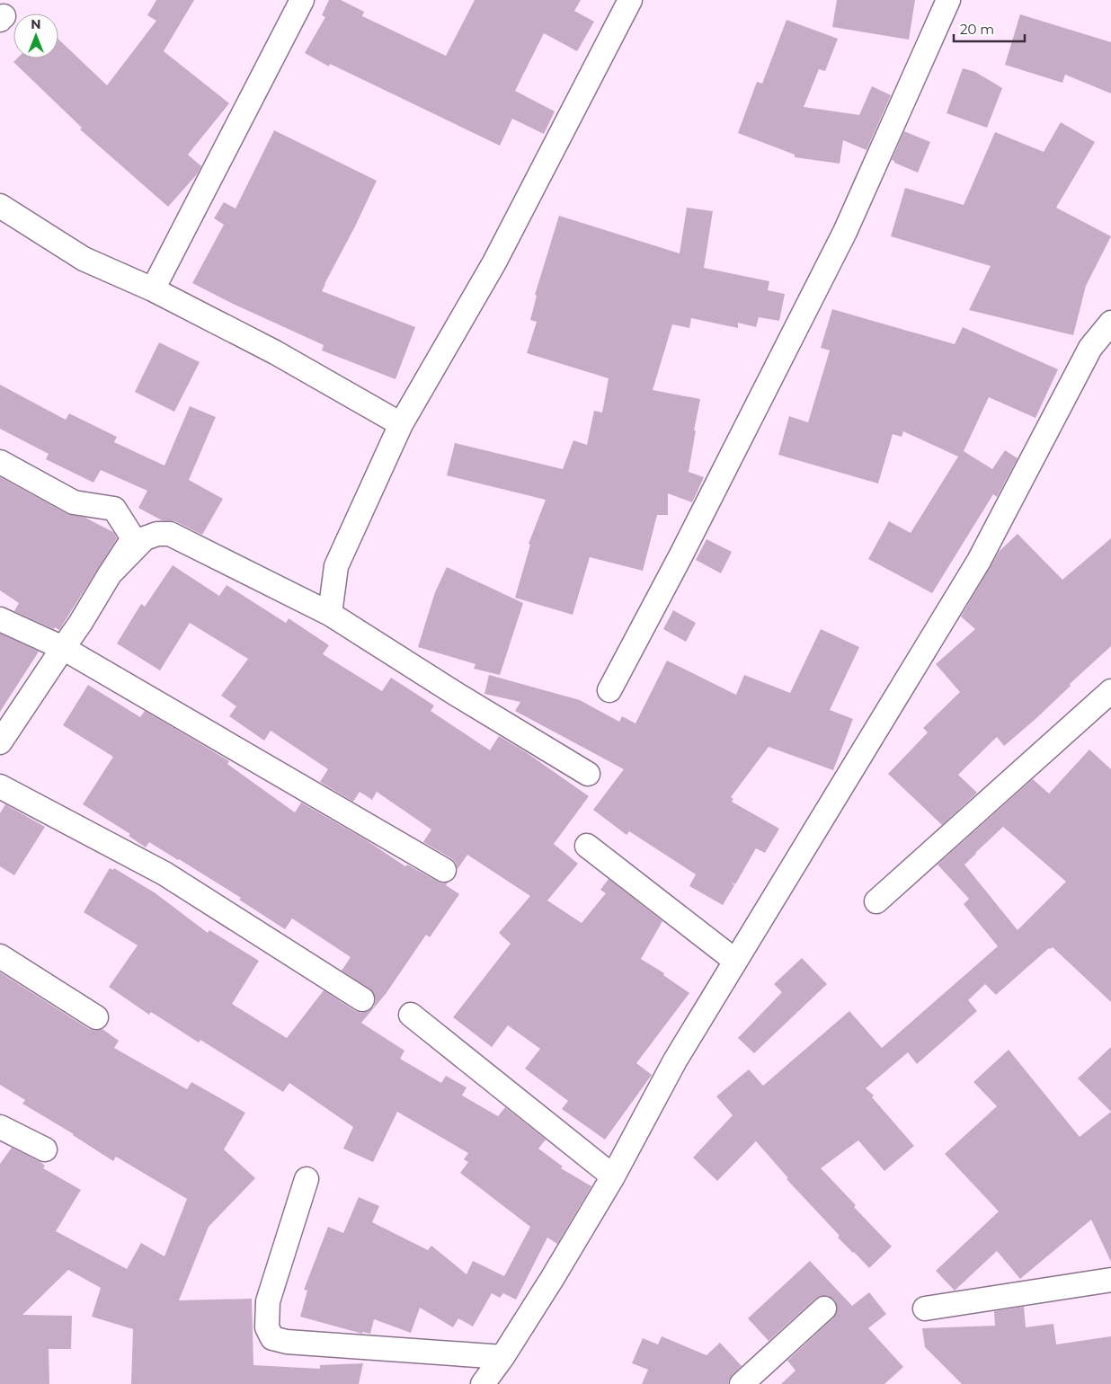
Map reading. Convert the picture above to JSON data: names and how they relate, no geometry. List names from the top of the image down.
{
  "scale_bar": "20 m",
  "north": "top"
}
